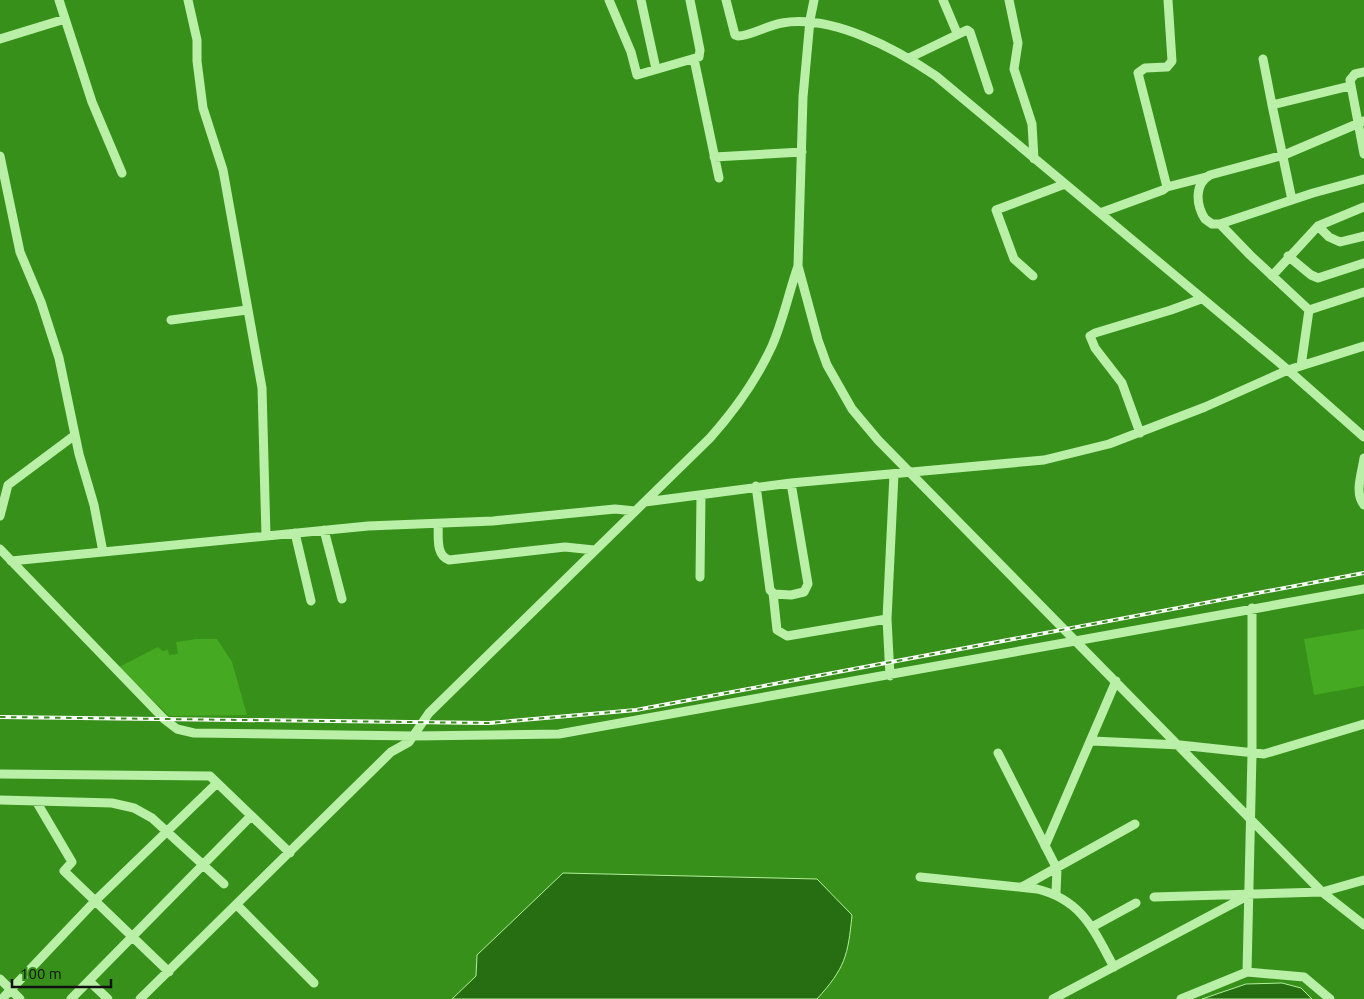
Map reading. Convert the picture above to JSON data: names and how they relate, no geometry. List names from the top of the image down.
{
  "scale_bar": "100 m"
}
